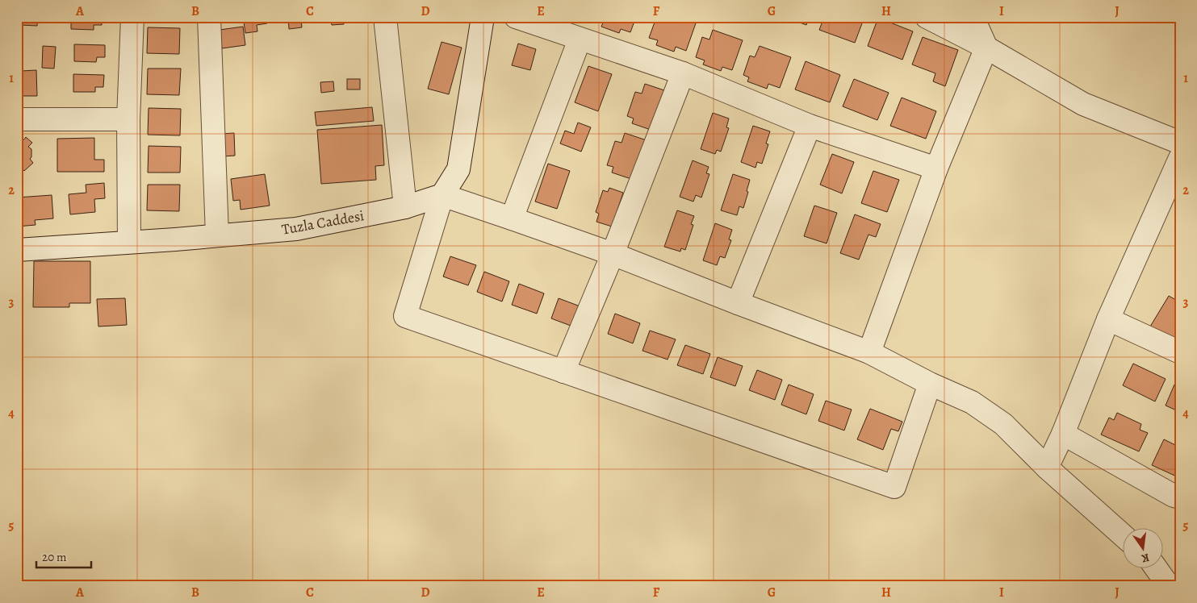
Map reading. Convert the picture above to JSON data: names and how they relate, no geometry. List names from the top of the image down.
{
  "streets": {
    "street": ["Tuzla Caddesi"]
  },
  "scale_bar": "20 m",
  "north": "bottom",
  "grid": {
    "columns": [
      "A",
      "B",
      "C",
      "D",
      "E",
      "F",
      "G",
      "H",
      "I",
      "J"
    ],
    "rows": [
      "1",
      "2",
      "3",
      "4",
      "5"
    ]
  }
}
